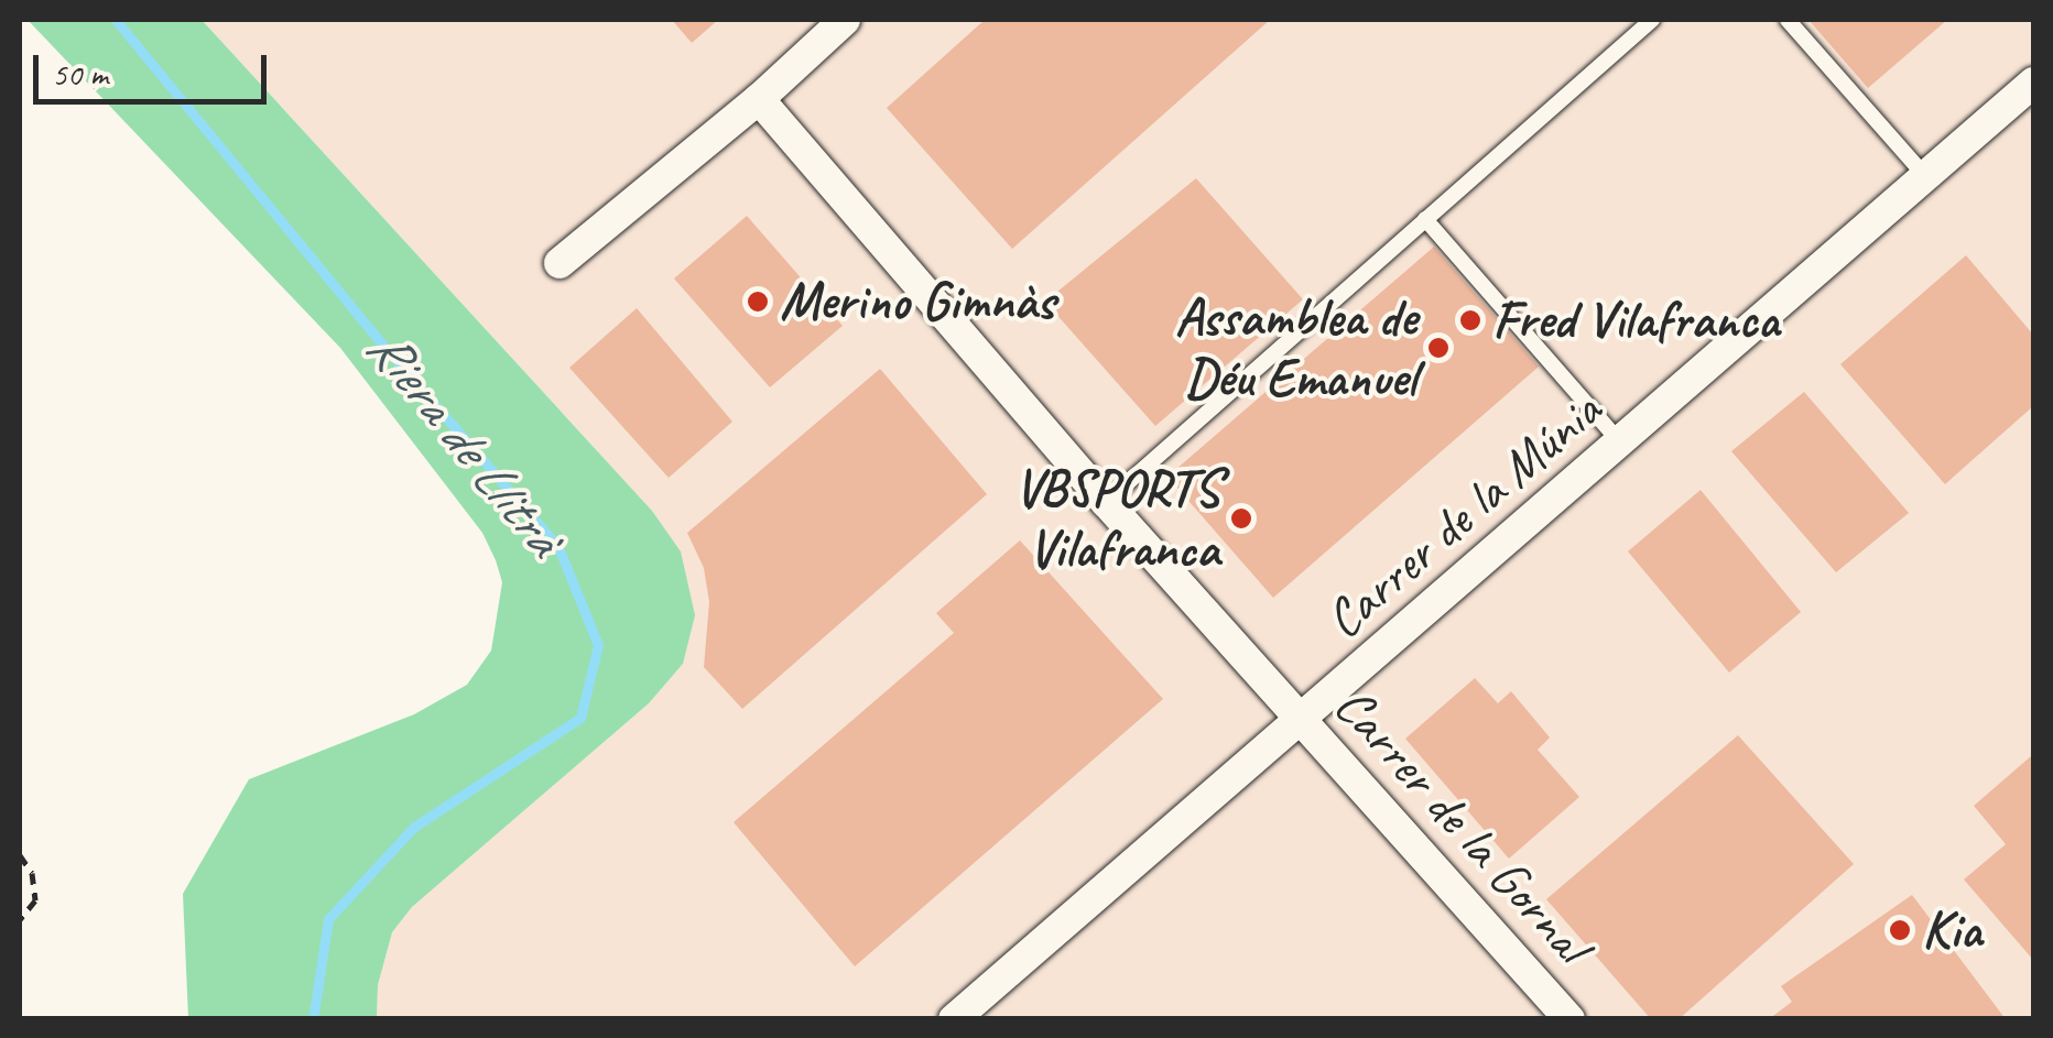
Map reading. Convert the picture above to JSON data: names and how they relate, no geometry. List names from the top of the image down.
{
  "streets": {
    "street": ["Carrer de la Múnia", "Carrer de la Gornal"]
  },
  "crossings": [
    ["Carrer de la Múnia", "Carrer de la Gornal"]
  ],
  "water": ["Riera de Llitrà"],
  "places": [
    "Merino Gimnàs",
    "Fred Vilafranca",
    "Assamblea de Déu Emanuel",
    "VBSPORTS Vilafranca",
    "Kia"
  ],
  "scale_bar": "50 m"
}
